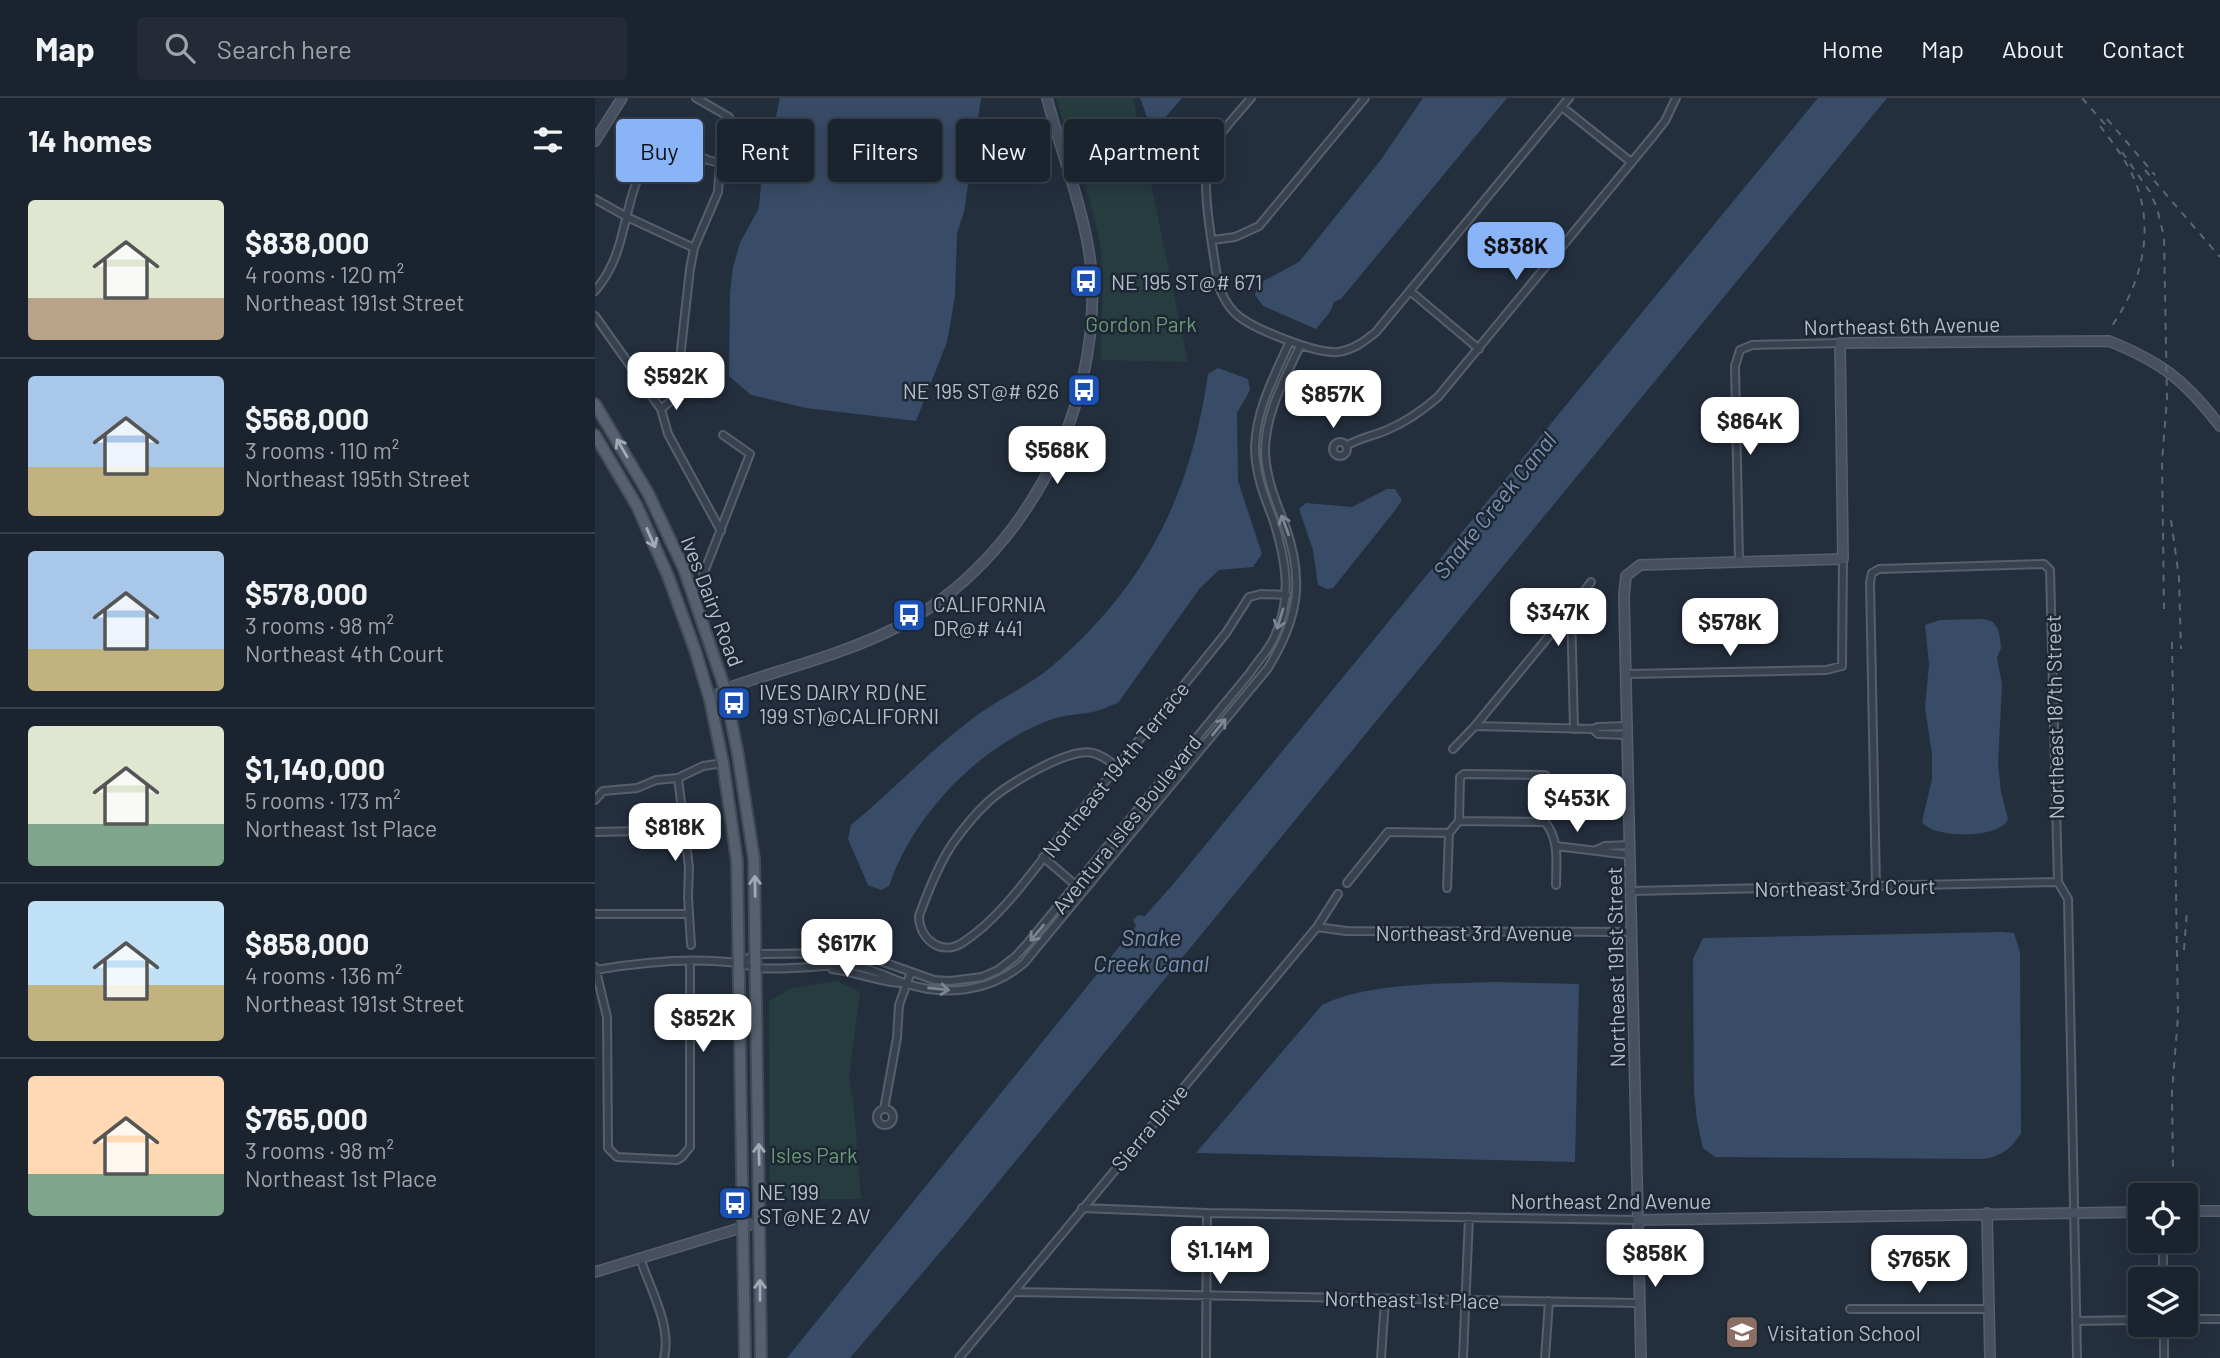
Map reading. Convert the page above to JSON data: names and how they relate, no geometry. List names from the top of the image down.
{
  "streets": {
    "main road": ["Ives Dairy Road"],
    "street": [
      "Northeast 6th Avenue",
      "Northeast 187th Street",
      "Northeast 194th Terrace",
      "Aventura Isles Boulevard",
      "Northeast 3rd Court",
      "Northeast 3rd Avenue",
      "Northeast 191st Street",
      "Sierra Drive",
      "Northeast 2nd Avenue",
      "Northeast 1st Place"
    ]
  },
  "crossings": [
    ["Northeast 6th Avenue", "Northeast 191st Street"],
    ["Ives Dairy Road", "Aventura Isles Boulevard"],
    ["Northeast 187th Street", "Northeast 3rd Court"],
    ["Northeast 187th Street", "Northeast 2nd Avenue"],
    ["Northeast 194th Terrace", "Aventura Isles Boulevard"],
    ["Northeast 3rd Court", "Northeast 191st Street"],
    ["Northeast 3rd Avenue", "Northeast 191st Street"],
    ["Northeast 3rd Avenue", "Sierra Drive"],
    ["Northeast 191st Street", "Northeast 2nd Avenue"],
    ["Northeast 191st Street", "Northeast 1st Place"],
    ["Sierra Drive", "Northeast 2nd Avenue"],
    ["Sierra Drive", "Northeast 1st Place"]
  ],
  "water": ["Snake Creek Canal"],
  "parks": ["Gordon Park", "Isles Park"],
  "places": {
    "bus stop": [
      "NE 195 ST@# 671",
      "NE 195 ST@# 626",
      "CALIFORNIA DR@# 441",
      "IVES DAIRY RD (NE 199 ST)@CALIFORNI",
      "NE 199 ST@NE 2 AV"
    ],
    "school or university": ["Visitation School"]
  },
  "page": {
    "header": "Map",
    "search": "Search here",
    "nav": [
      "Home",
      "Map",
      "About",
      "Contact"
    ],
    "heading": "14 homes",
    "chip": [
      "Buy",
      "Rent",
      "Filters",
      "New",
      "Apartment"
    ],
    "list": [
      {
        "name": "$838,000",
        "note": "4 rooms · 120 m² · Northeast 191st Street"
      },
      {
        "name": "$568,000",
        "note": "3 rooms · 110 m² · Northeast 195th Street"
      },
      {
        "name": "$578,000",
        "note": "3 rooms · 98 m² · Northeast 4th Court"
      },
      {
        "name": "$1,140,000",
        "note": "5 rooms · 173 m² · Northeast 1st Place"
      },
      {
        "name": "$858,000",
        "note": "4 rooms · 136 m² · Northeast 191st Street"
      },
      {
        "name": "$765,000",
        "note": "3 rooms · 98 m² · Northeast 1st Place"
      }
    ],
    "price": [
      "$838K",
      "$592K",
      "$857K",
      "$864K",
      "$568K",
      "$347K",
      "$578K",
      "$453K",
      "$818K",
      "$617K",
      "$852K",
      "$1.14M",
      "$858K",
      "$765K"
    ]
  }
}
